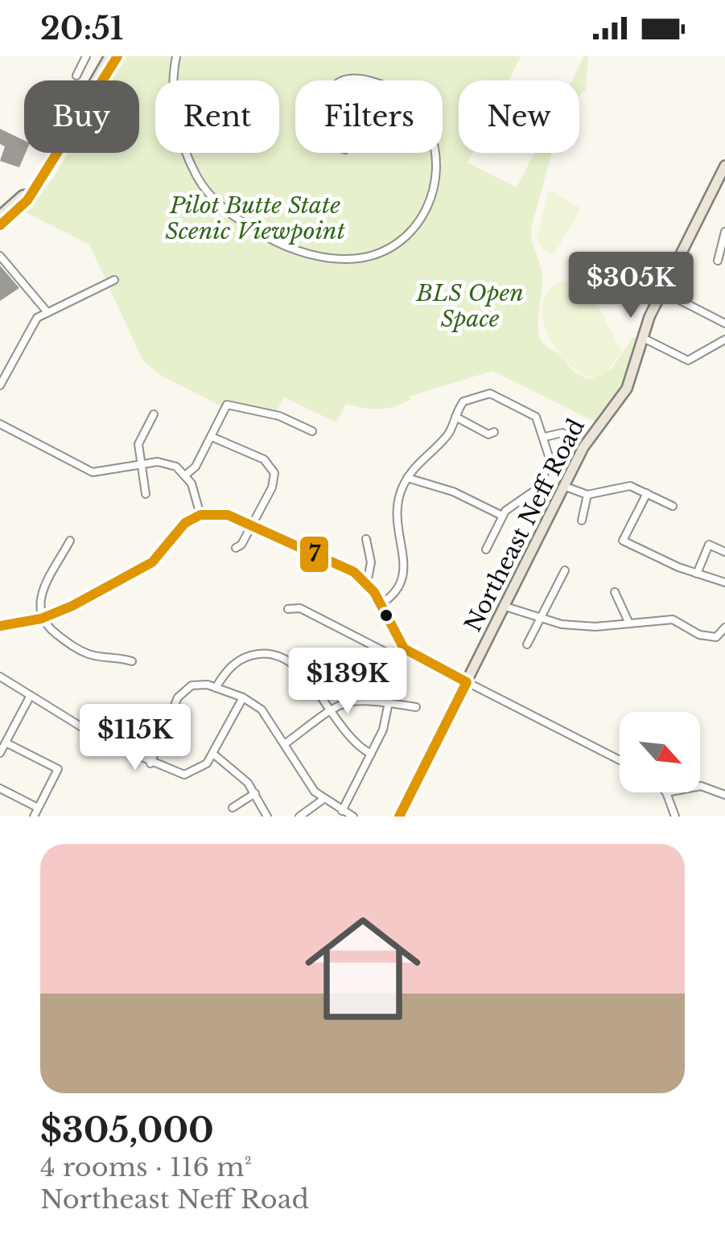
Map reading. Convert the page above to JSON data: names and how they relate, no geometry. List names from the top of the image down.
{
  "streets": {
    "main road": ["Northeast Neff Road"]
  },
  "parks": ["Pilot Butte State Scenic Viewpoint", "BLS Open Space"],
  "lines": ["transit line 7"],
  "north": "bottom right",
  "page": {
    "status": "20:51",
    "chip": [
      "Buy",
      "Rent",
      "Filters",
      "New"
    ],
    "price": ["$305K", "$139K", "$115K"],
    "list": [
      {
        "name": "$305,000",
        "note": "4 rooms · 116 m² · Northeast Neff Road"
      }
    ]
  }
}
